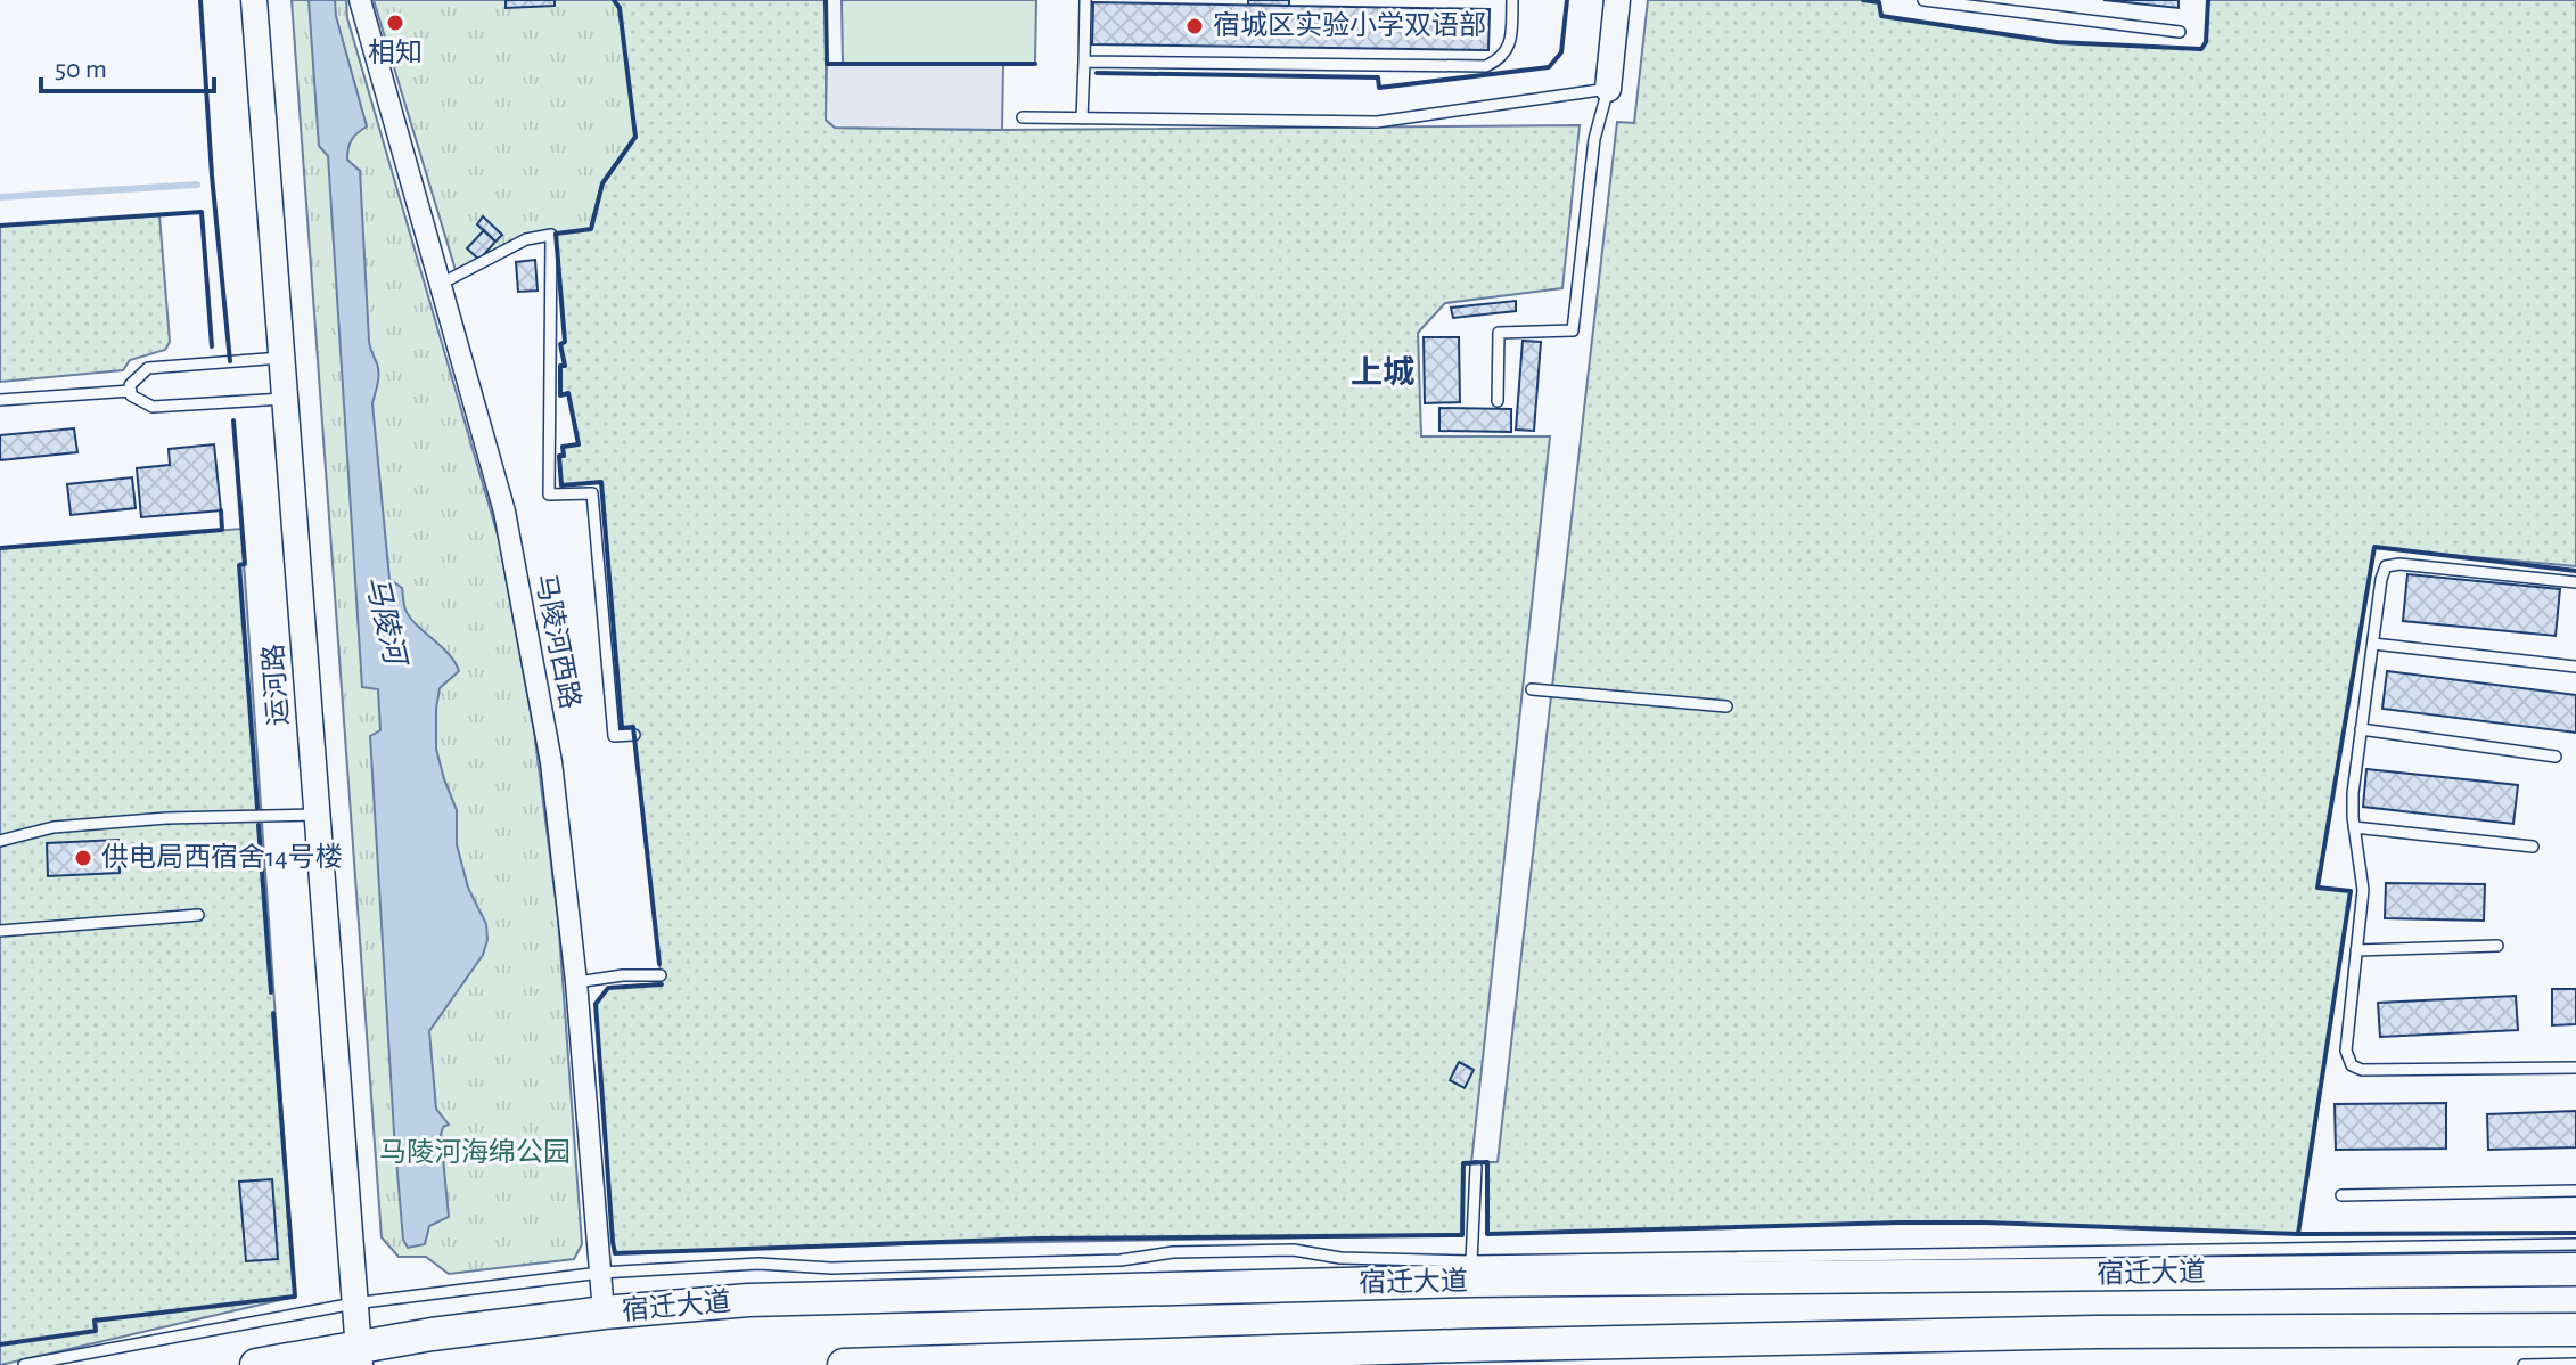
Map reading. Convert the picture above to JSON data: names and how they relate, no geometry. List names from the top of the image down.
{
  "streets": {
    "main road": ["宿迁大道"],
    "street": ["马陵河西路", "运河路"]
  },
  "crossings": [
    ["马陵河西路", "宿迁大道"],
    ["运河路", "宿迁大道"]
  ],
  "districts": ["上城"],
  "water": ["马陵河"],
  "parks": ["马陵河海绵公园"],
  "places": ["相知", "宿城区实验小学双语部", "供电局西宿舍14号楼"],
  "scale_bar": "50 m"
}
